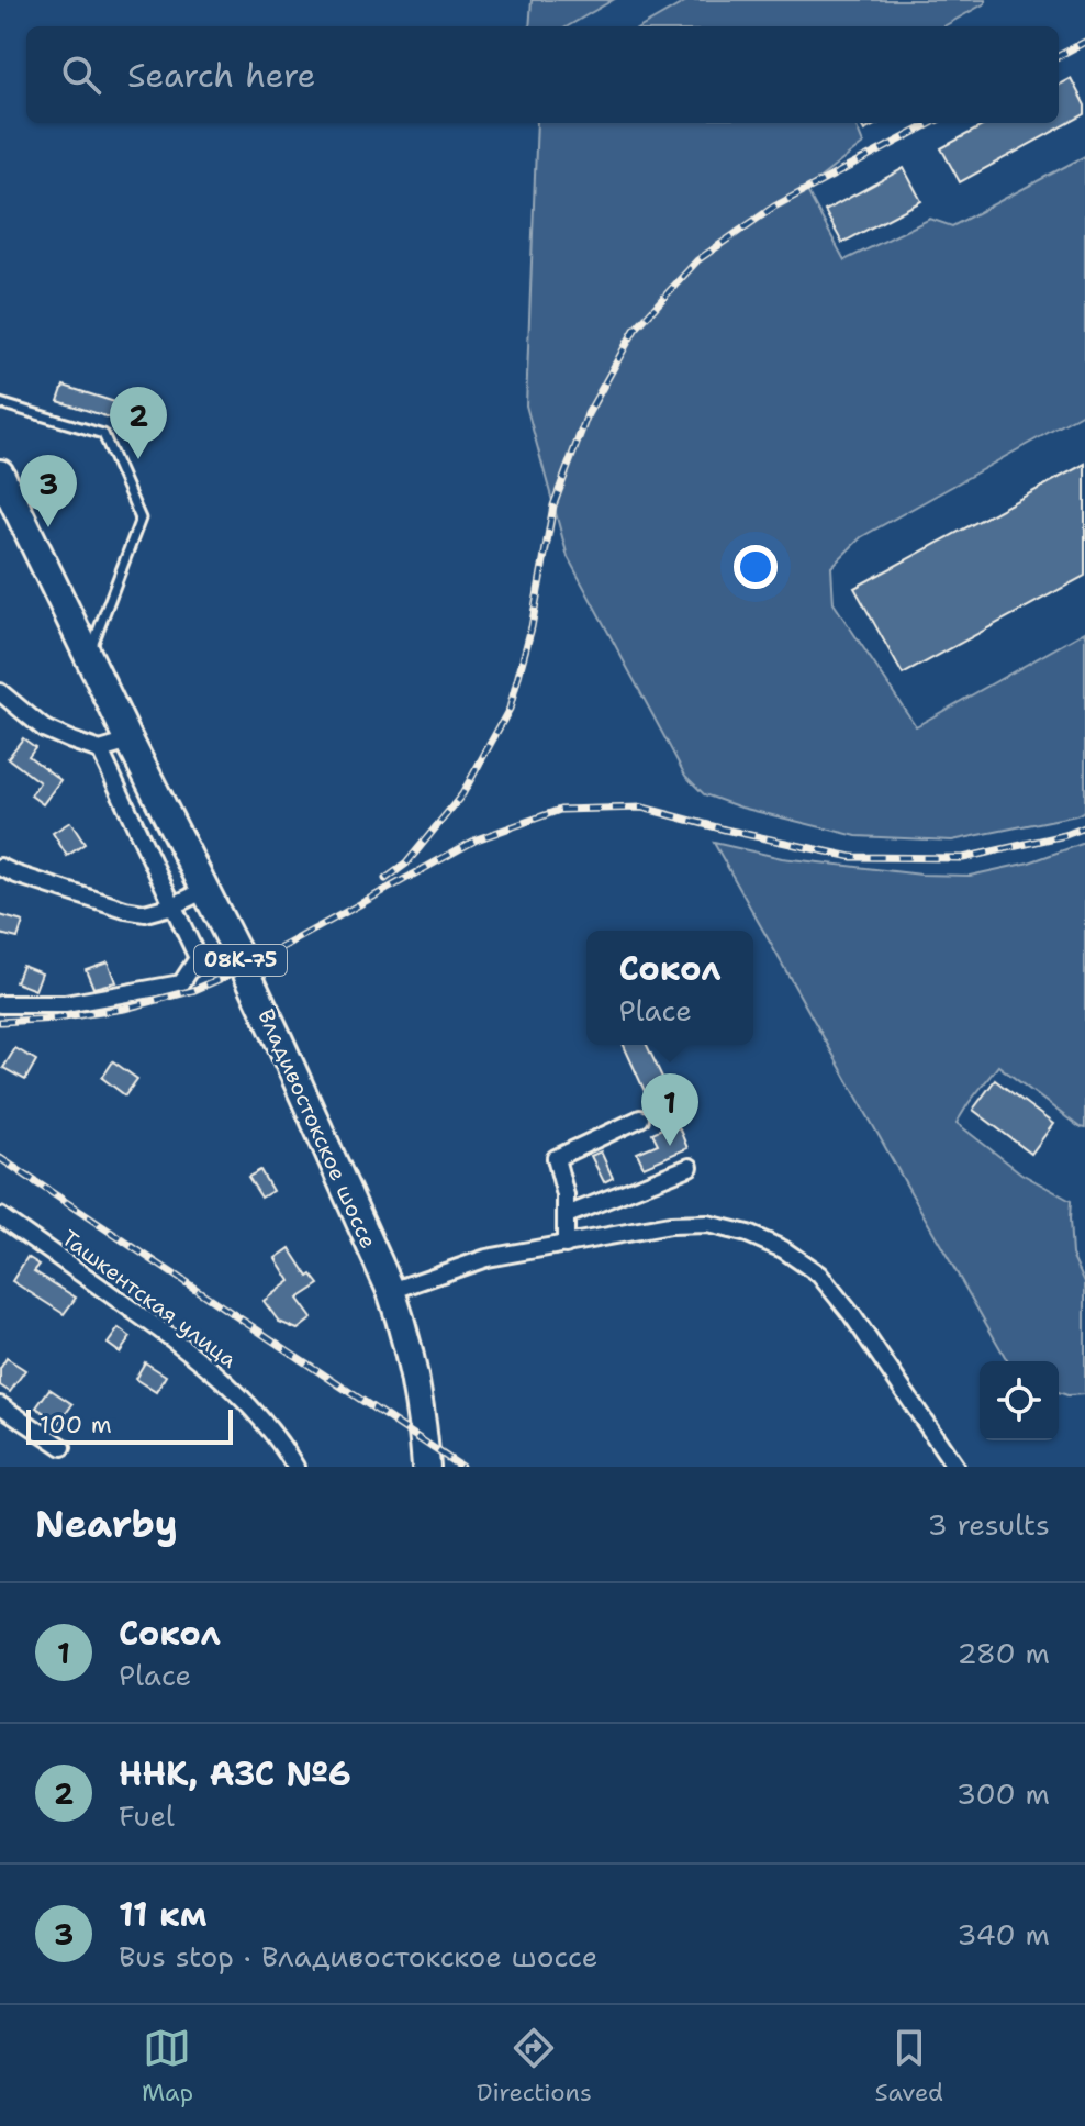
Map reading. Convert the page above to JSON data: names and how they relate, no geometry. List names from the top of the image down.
{
  "streets": {
    "main road": ["08К-75", "Владивостокское шоссе"],
    "street": ["Ташкентская улица"]
  },
  "scale_bar": "100 m",
  "page": {
    "search": "Search here",
    "pins": ["2", "3", "1"],
    "popup": ["Сокол", "Place"],
    "scale": "100 m",
    "heading": ["Nearby", "3 results"],
    "list": [
      {
        "mark": "1",
        "name": "Сокол",
        "note": "Place",
        "value": "280 m"
      },
      {
        "mark": "2",
        "name": "ННК, АЗС №6",
        "note": "Fuel",
        "value": "300 m"
      },
      {
        "mark": "3",
        "name": "11 км",
        "note": "Bus stop · Владивостокское шоссе",
        "value": "340 m"
      }
    ],
    "nav": ["Map", "Directions", "Saved"]
  }
}
